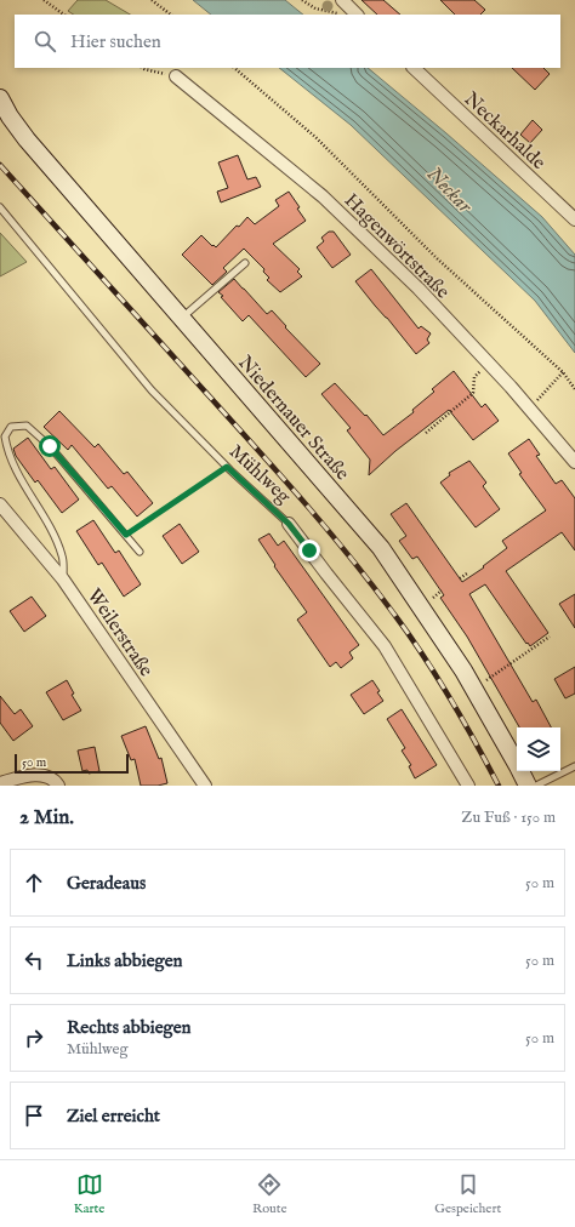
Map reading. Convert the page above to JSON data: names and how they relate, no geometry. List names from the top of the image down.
{
  "streets": {
    "main road": ["Niedernauer Straße"],
    "street": [
      "Neckarhalde",
      "Hagenwörtstraße",
      "Mühlweg",
      "Weilerstraße"
    ]
  },
  "water": ["Neckar"],
  "scale_bar": "50 m",
  "page": {
    "search": "Hier suchen",
    "scale": "50 m",
    "heading": ["2 Min.", "Zu Fuß · 150 m"],
    "list": [
      ["Geradeaus", "50 m"],
      ["Links abbiegen", "50 m"],
      ["Rechts abbiegen", "Mühlweg", "50 m"],
      "Ziel erreicht"
    ],
    "nav": ["Karte", "Route", "Gespeichert"]
  }
}
